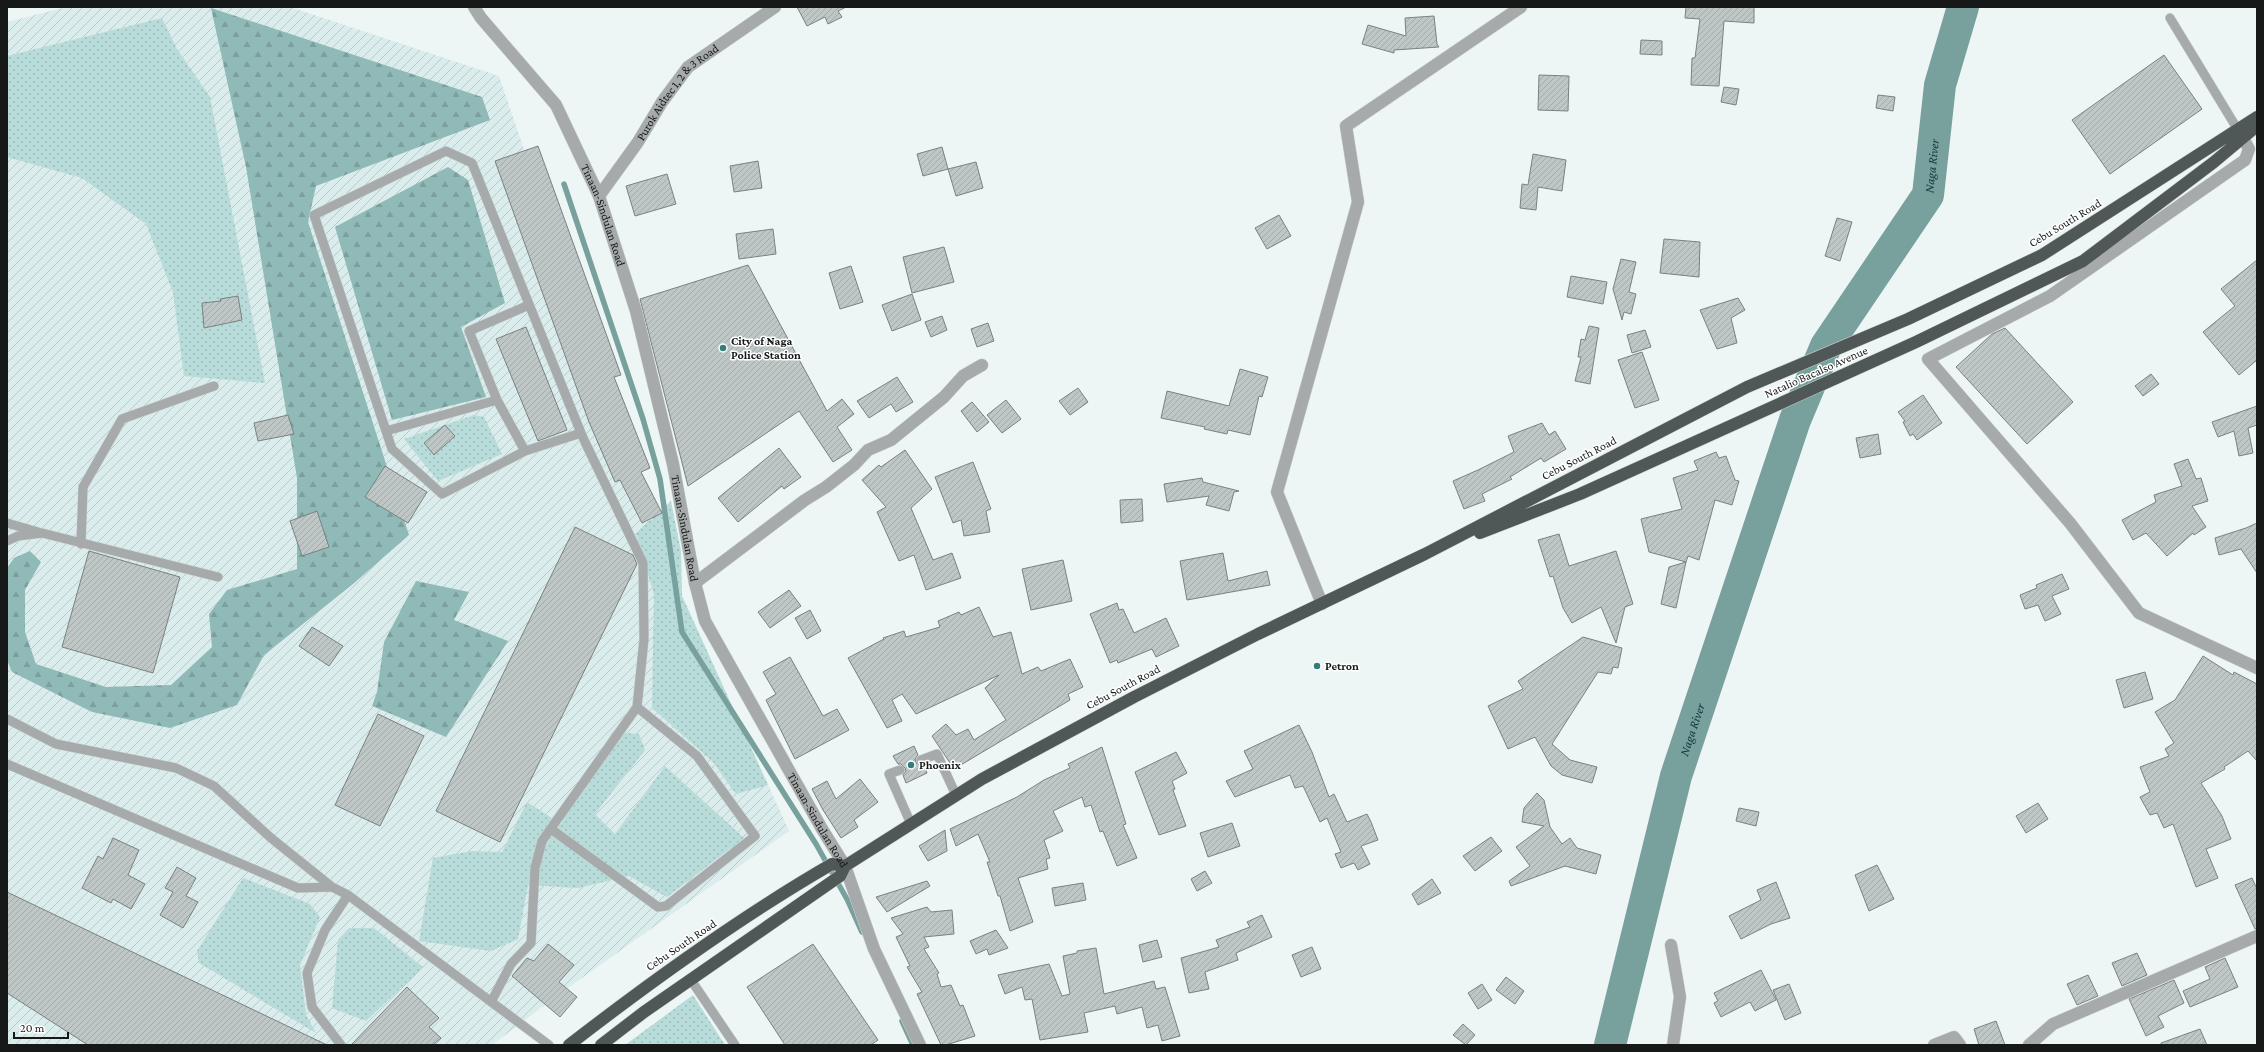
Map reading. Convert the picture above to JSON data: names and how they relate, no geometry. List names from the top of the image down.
{
  "streets": {
    "highway": ["Cebu South Road", "Natalio Bacalso Avenue"],
    "street": ["Purok Aidtec 1, 2 & 3 Road", "Tinaan-Sindulan Road"]
  },
  "crossings": [
    ["Purok Aidtec 1, 2 & 3 Road", "Tinaan-Sindulan Road"],
    ["Tinaan-Sindulan Road", "Cebu South Road"],
    ["Cebu South Road", "Natalio Bacalso Avenue"]
  ],
  "water": ["Naga River"],
  "places": ["City of Naga Police Station", "Petron", "Phoenix"],
  "scale_bar": "20 m"
}
